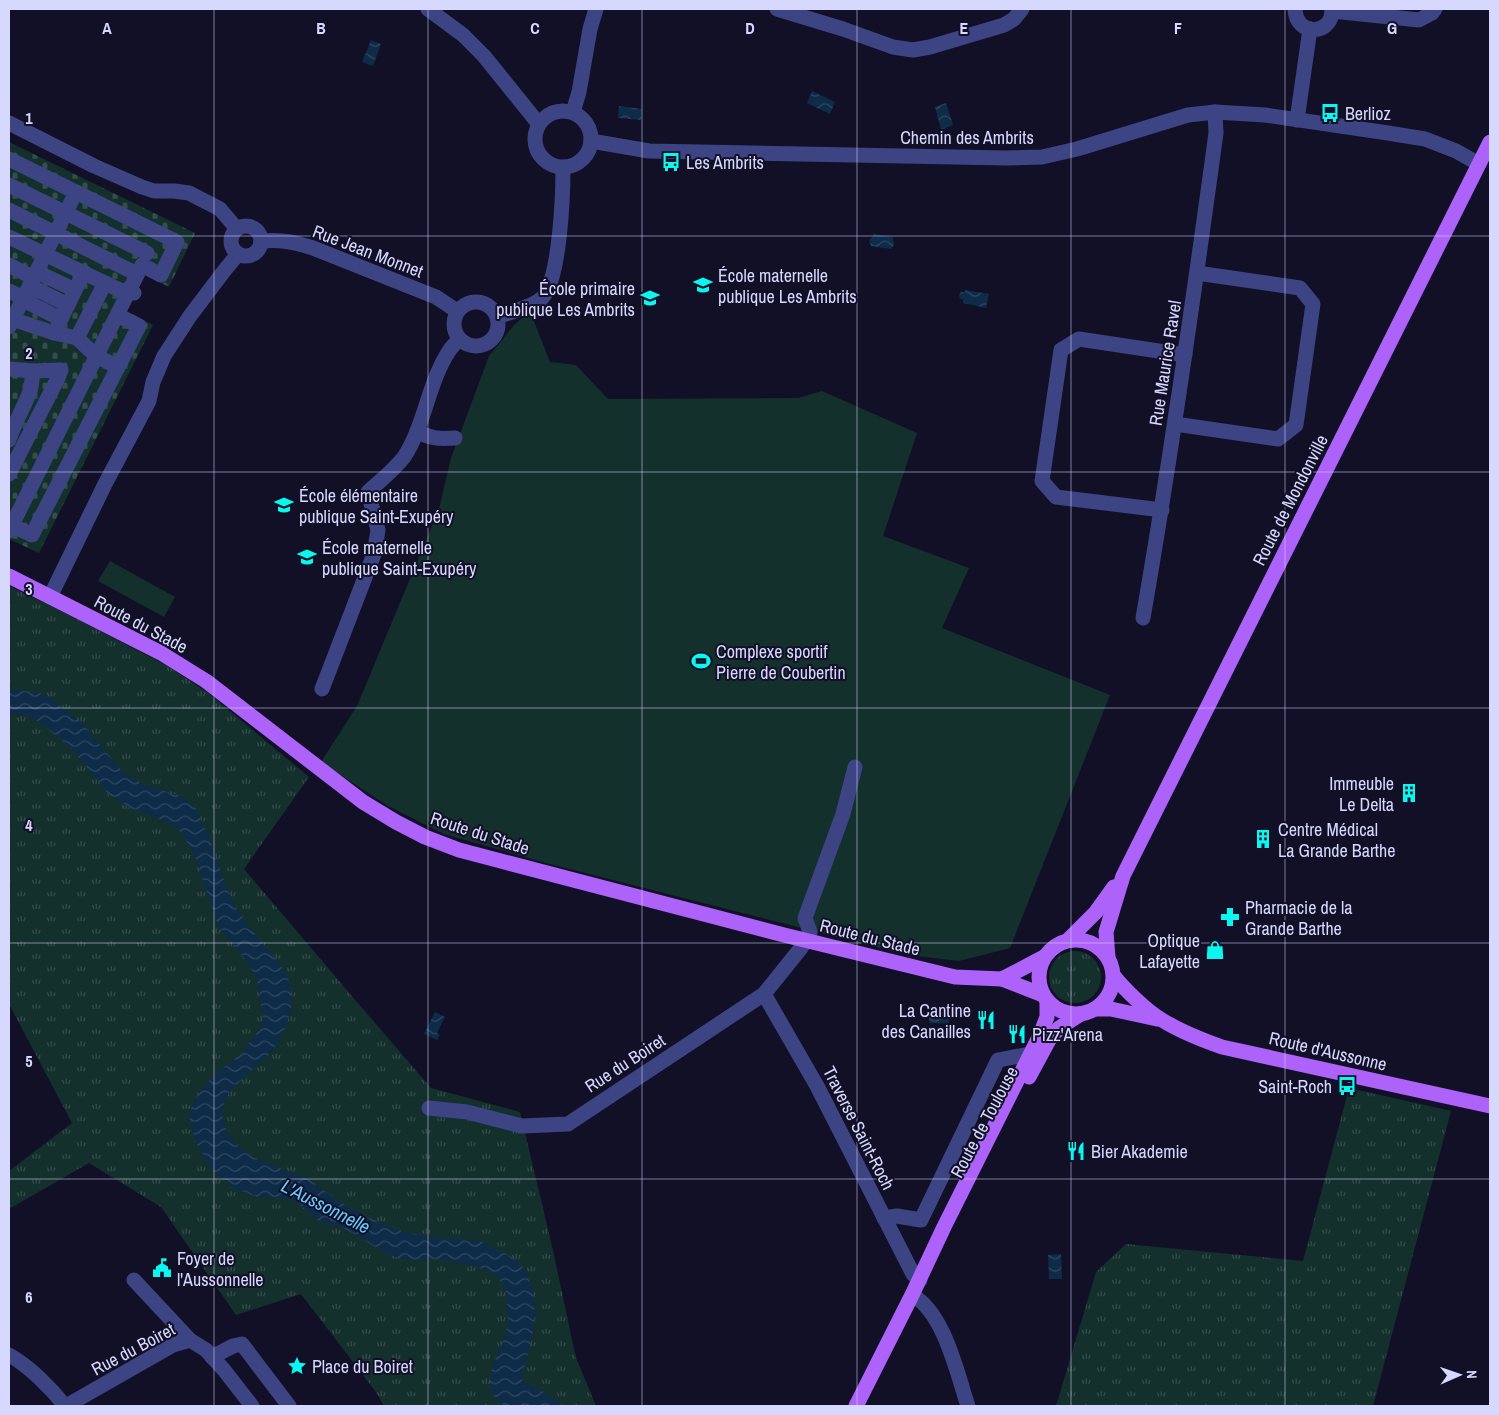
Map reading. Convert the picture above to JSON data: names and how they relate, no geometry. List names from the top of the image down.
{
  "streets": {
    "main road": [
      "Route de Mondonville",
      "Route du Stade",
      "Route d'Aussonne",
      "Route de Toulouse"
    ],
    "street": [
      "Chemin des Ambrits",
      "Rue Jean Monnet",
      "Rue Maurice Ravel",
      "Rue du Boiret",
      "Traverse Saint-Roch"
    ]
  },
  "crossings": [
    ["Chemin des Ambrits", "Rue Maurice Ravel"],
    ["Chemin des Ambrits", "Route de Mondonville"],
    ["Route de Mondonville", "Route du Stade"],
    ["Route de Mondonville", "Route d'Aussonne"],
    ["Route de Mondonville", "Route de Toulouse"],
    ["Route du Stade", "Route d'Aussonne"],
    ["Route du Stade", "Rue du Boiret"],
    ["Route du Stade", "Route de Toulouse"],
    ["Route d'Aussonne", "Route de Toulouse"],
    ["Rue du Boiret", "Traverse Saint-Roch"],
    ["Route de Toulouse", "Traverse Saint-Roch"]
  ],
  "water": ["L'Aussonnelle"],
  "places": {
    "bus stop": ["Berlioz", "Les Ambrits", "Saint-Roch"],
    "school or university": [
      "École maternelle publique Les Ambrits",
      "École primaire publique Les Ambrits",
      "École élémentaire publique Saint-Exupéry",
      "École maternelle publique Saint-Exupéry"
    ],
    "sports": ["Complexe sportif Pierre de Coubertin"],
    "building": ["Immeuble Le Delta", "Centre Médical La Grande Barthe"],
    "pharmacy": ["Pharmacie de la Grande Barthe"],
    "shop": ["Optique Lafayette"],
    "restaurant": ["La Cantine des Canailles", "Pizz'Arena", "Bier Akademie"],
    "public building": ["Foyer de l'Aussonnelle"],
    "place": ["Place du Boiret"]
  },
  "north": "right",
  "grid": {
    "columns": [
      "A",
      "B",
      "C",
      "D",
      "E",
      "F",
      "G"
    ],
    "rows": [
      "1",
      "2",
      "3",
      "4",
      "5",
      "6"
    ]
  }
}
